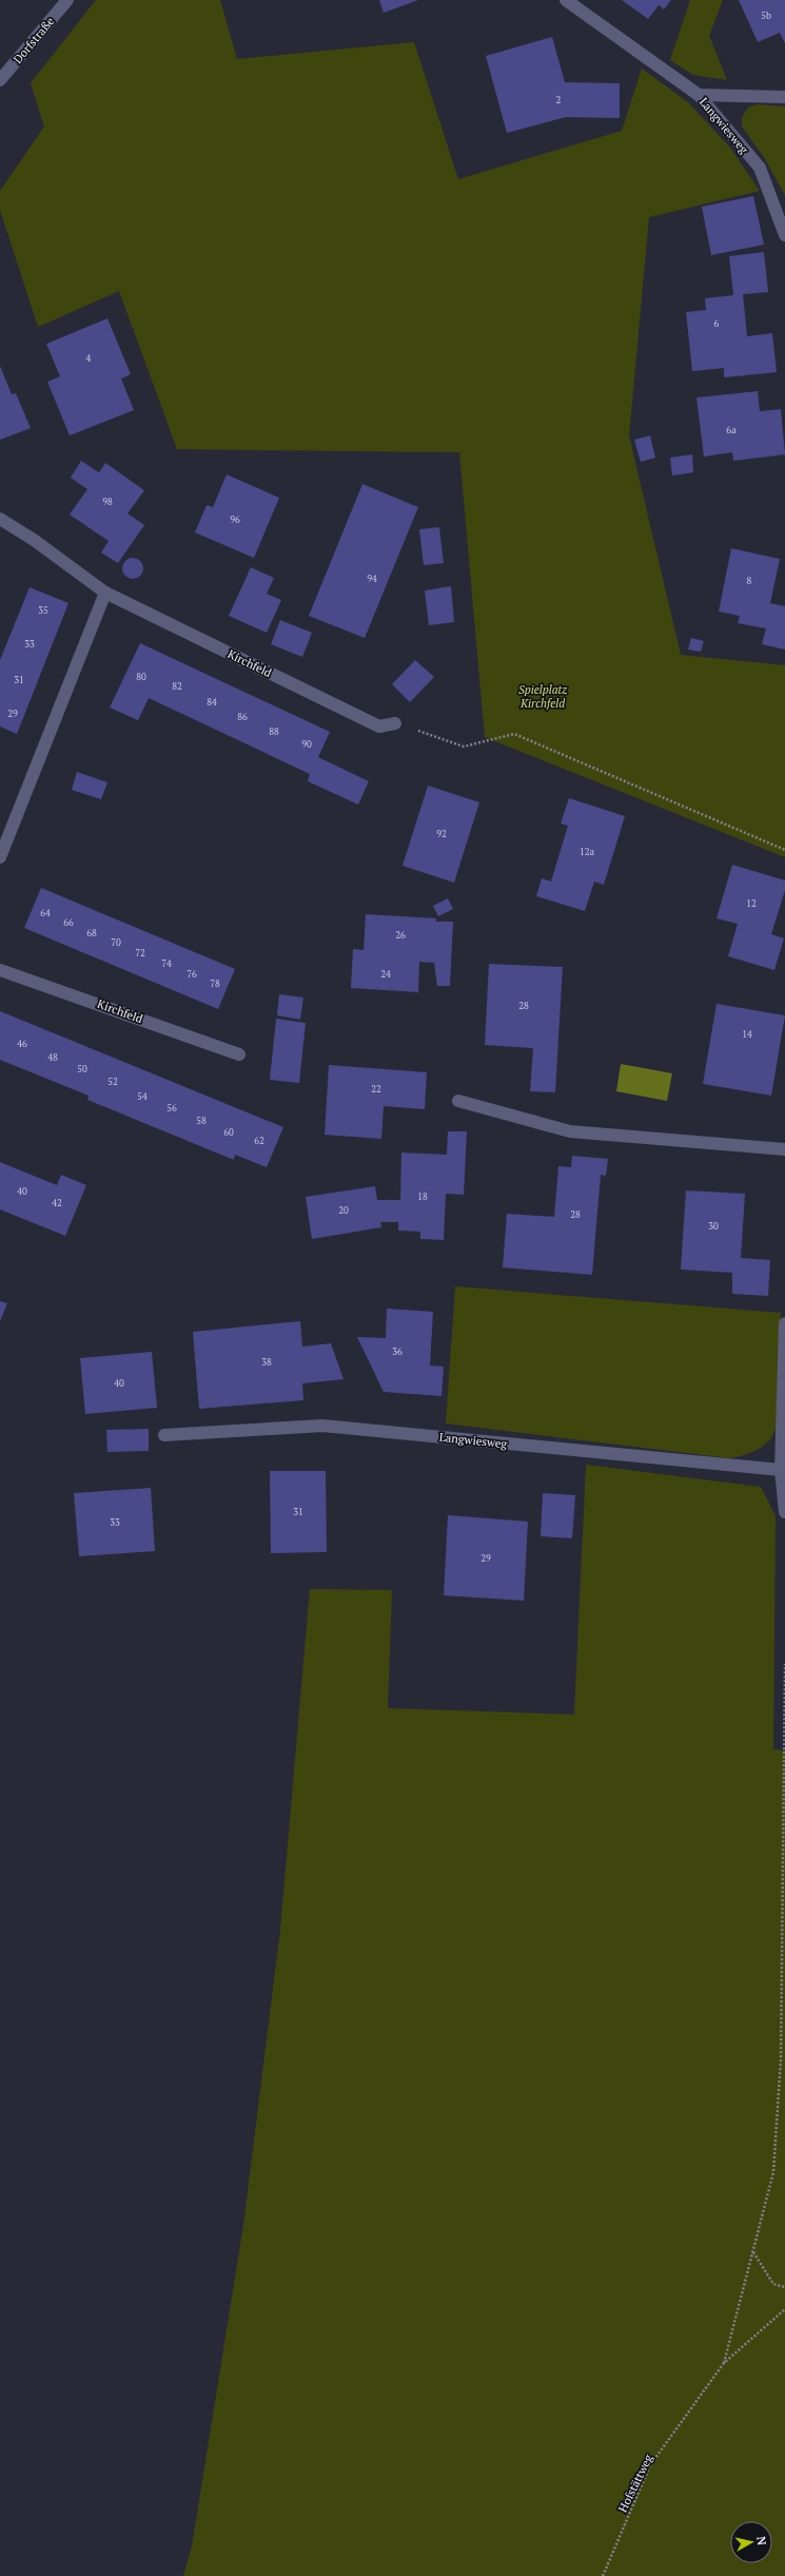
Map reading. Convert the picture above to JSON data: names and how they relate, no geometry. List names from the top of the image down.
{
  "streets": {
    "street": ["Dorfstraße", "Langwiesweg", "Kirchfeld"],
    "path": ["Hofstättweg"]
  },
  "parks": ["Spielplatz Kirchfeld"],
  "house_numbers": [
    "5b",
    "2",
    "6",
    "4",
    "6a",
    "98",
    "96",
    "94",
    "8",
    "35",
    "33",
    "80",
    "31",
    "82",
    "84",
    "29",
    "86",
    "88",
    "90",
    "92",
    "12a",
    "12",
    "64",
    "66",
    "68",
    "26",
    "70",
    "72",
    "74",
    "76",
    "24",
    "78",
    "28",
    "14",
    "46",
    "48",
    "50",
    "52",
    "22",
    "54",
    "56",
    "58",
    "60",
    "62",
    "40",
    "18",
    "42",
    "20",
    "28",
    "30",
    "36",
    "38",
    "40",
    "31",
    "33",
    "29"
  ],
  "north": "right"
}
